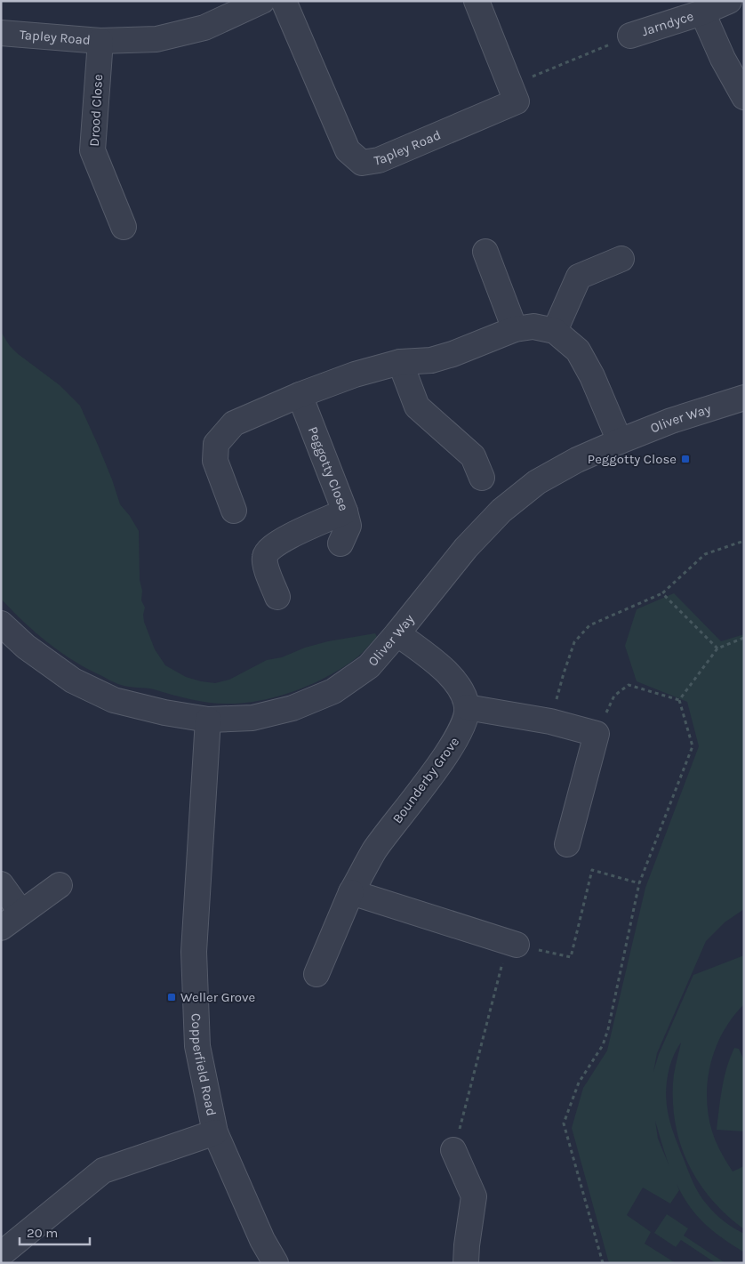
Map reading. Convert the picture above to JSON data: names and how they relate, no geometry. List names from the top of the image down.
{
  "streets": {
    "street": [
      "Jarndyce",
      "Tapley Road",
      "Drood Close",
      "Oliver Way",
      "Peggotty Close",
      "Bounderby Grove",
      "Copperfield Road"
    ]
  },
  "crossings": [
    ["Tapley Road", "Drood Close"],
    ["Oliver Way", "Copperfield Road"]
  ],
  "places": {
    "transit": ["Peggotty Close", "Weller Grove"]
  },
  "scale_bar": "20 m"
}
